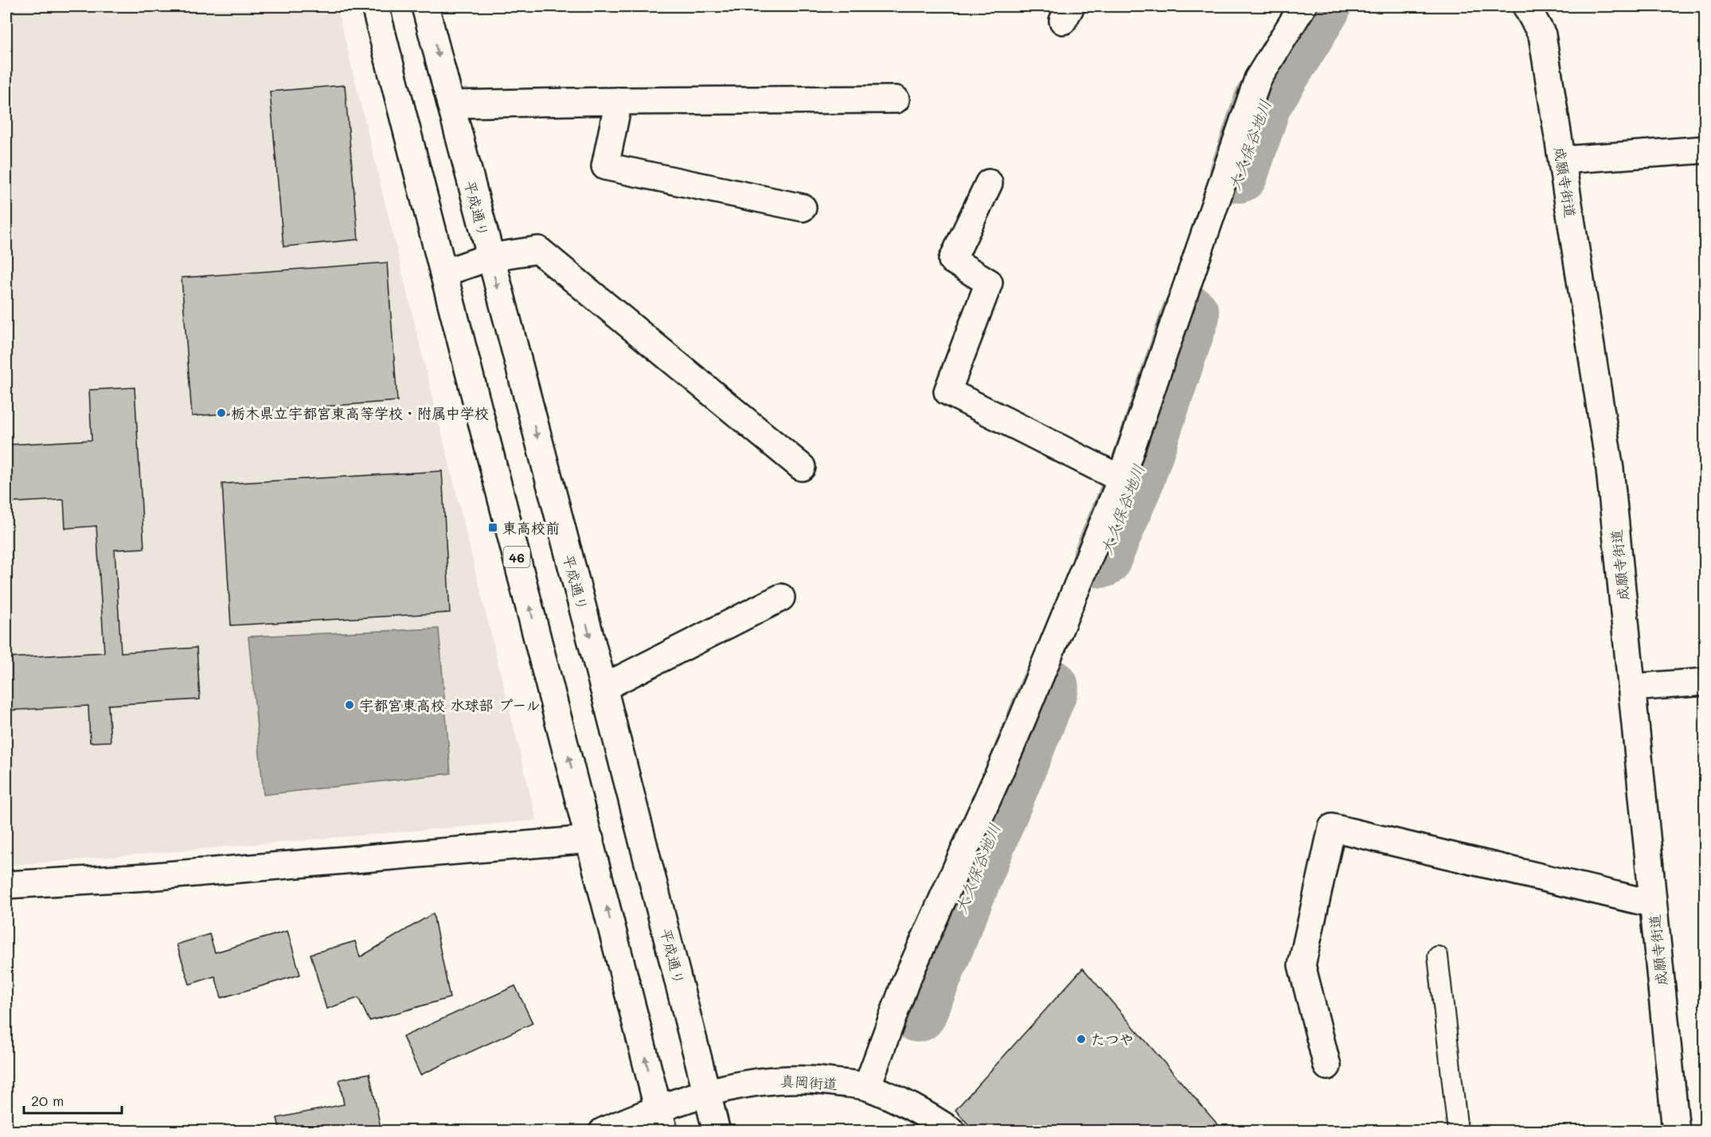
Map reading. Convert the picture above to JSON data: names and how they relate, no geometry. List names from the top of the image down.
{
  "streets": {
    "street": [
      "成願寺街道",
      "平成通り",
      "46",
      "真岡街道"
    ]
  },
  "crossings": [
    ["平成通り", "真岡街道"],
    ["46", "真岡街道"]
  ],
  "water": ["大久保谷地川"],
  "places": {
    "other": ["栃木県立宇都宮東高等学校・附属中学校", "宇都宮東高校 水球部 プール", "たつや"],
    "transit": ["東高校前"]
  },
  "scale_bar": "20 m"
}
